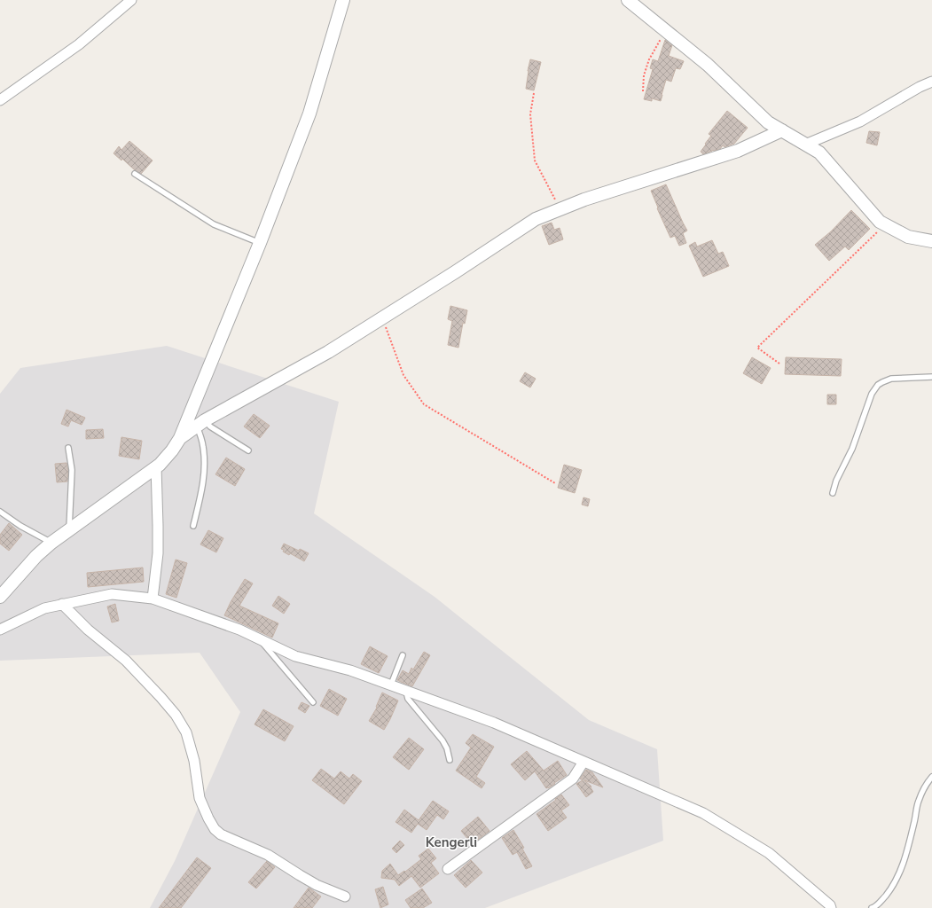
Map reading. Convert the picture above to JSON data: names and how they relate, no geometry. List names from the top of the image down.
{
  "districts": ["Kengerli"]
}
